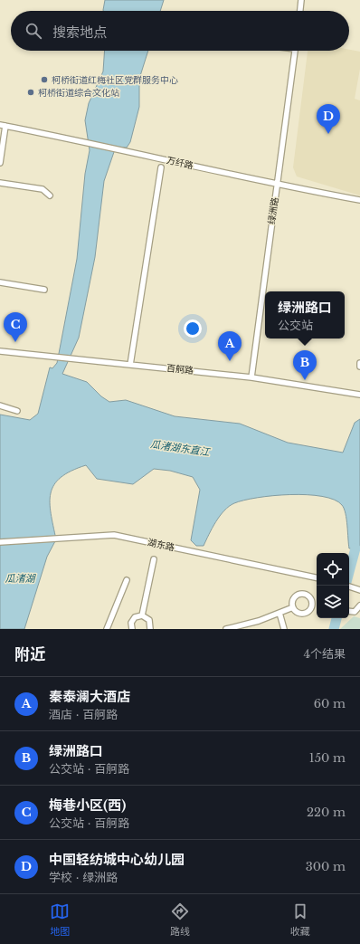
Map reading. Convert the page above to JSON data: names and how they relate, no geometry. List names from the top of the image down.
{
  "streets": {
    "street": [
      "万纤路",
      "绿洲路",
      "百舸路",
      "湖东路"
    ]
  },
  "crossings": [
    ["万纤路", "绿洲路"],
    ["绿洲路", "百舸路"]
  ],
  "water": ["瓜渚湖东直江", "瓜渚湖"],
  "places": ["柯桥街道红梅社区党群服务中心", "柯桥街道综合文化站"],
  "page": {
    "search": "搜索地点",
    "pins": [
      "D",
      "C",
      "A",
      "B"
    ],
    "popup": ["绿洲路口", "公交站"],
    "heading": ["附近", "4个结果"],
    "list": [
      {
        "mark": "A",
        "name": "秦泰澜大酒店",
        "note": "酒店 · 百舸路",
        "value": "60 m"
      },
      {
        "mark": "B",
        "name": "绿洲路口",
        "note": "公交站 · 百舸路",
        "value": "150 m"
      },
      {
        "mark": "C",
        "name": "梅巷小区(西)",
        "note": "公交站 · 百舸路",
        "value": "220 m"
      },
      {
        "mark": "D",
        "name": "中国轻纺城中心幼儿园",
        "note": "学校 · 绿洲路",
        "value": "300 m"
      }
    ],
    "nav": ["地图", "路线", "收藏"]
  }
}
